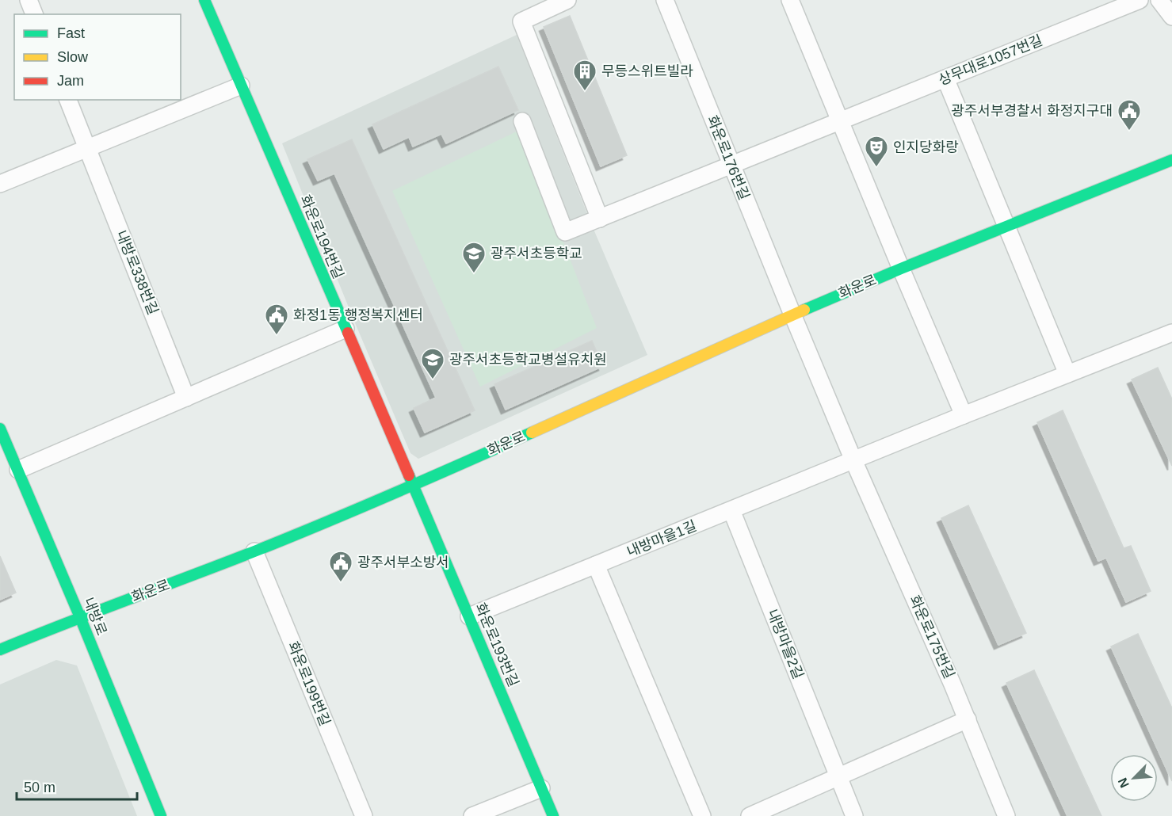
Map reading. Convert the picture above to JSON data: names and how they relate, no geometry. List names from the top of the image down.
{
  "streets": {
    "street": [
      "상무대로1057번길",
      "화운로176번길",
      "화운로194번길",
      "내방로338번길",
      "화운로",
      "내방마을1길",
      "내방로",
      "화운로175번길",
      "내방마을2길",
      "화운로193번길",
      "화운로199번길"
    ]
  },
  "crossings": [
    ["상무대로1057번길", "화운로176번길"],
    ["화운로176번길", "화운로"],
    ["화운로176번길", "화운로175번길"],
    ["화운로194번길", "화운로"],
    ["화운로194번길", "화운로193번길"],
    ["화운로", "내방로"],
    ["화운로", "화운로175번길"],
    ["화운로", "화운로193번길"],
    ["화운로", "화운로199번길"],
    ["내방마을1길", "화운로175번길"],
    ["내방마을1길", "내방마을2길"],
    ["내방마을1길", "화운로193번길"]
  ],
  "places": {
    "building": ["무등스위트빌라"],
    "public building": ["광주서부경찰서 화정지구대", "화정1동 행정복지센터", "광주서부소방서"],
    "theatre": ["인지당화랑"],
    "school or university": ["광주서초등학교", "광주서초등학교병설유치원"]
  },
  "legend": ["Fast", "Slow", "Jam"],
  "scale_bar": "50 m",
  "north": "bottom left"
}
